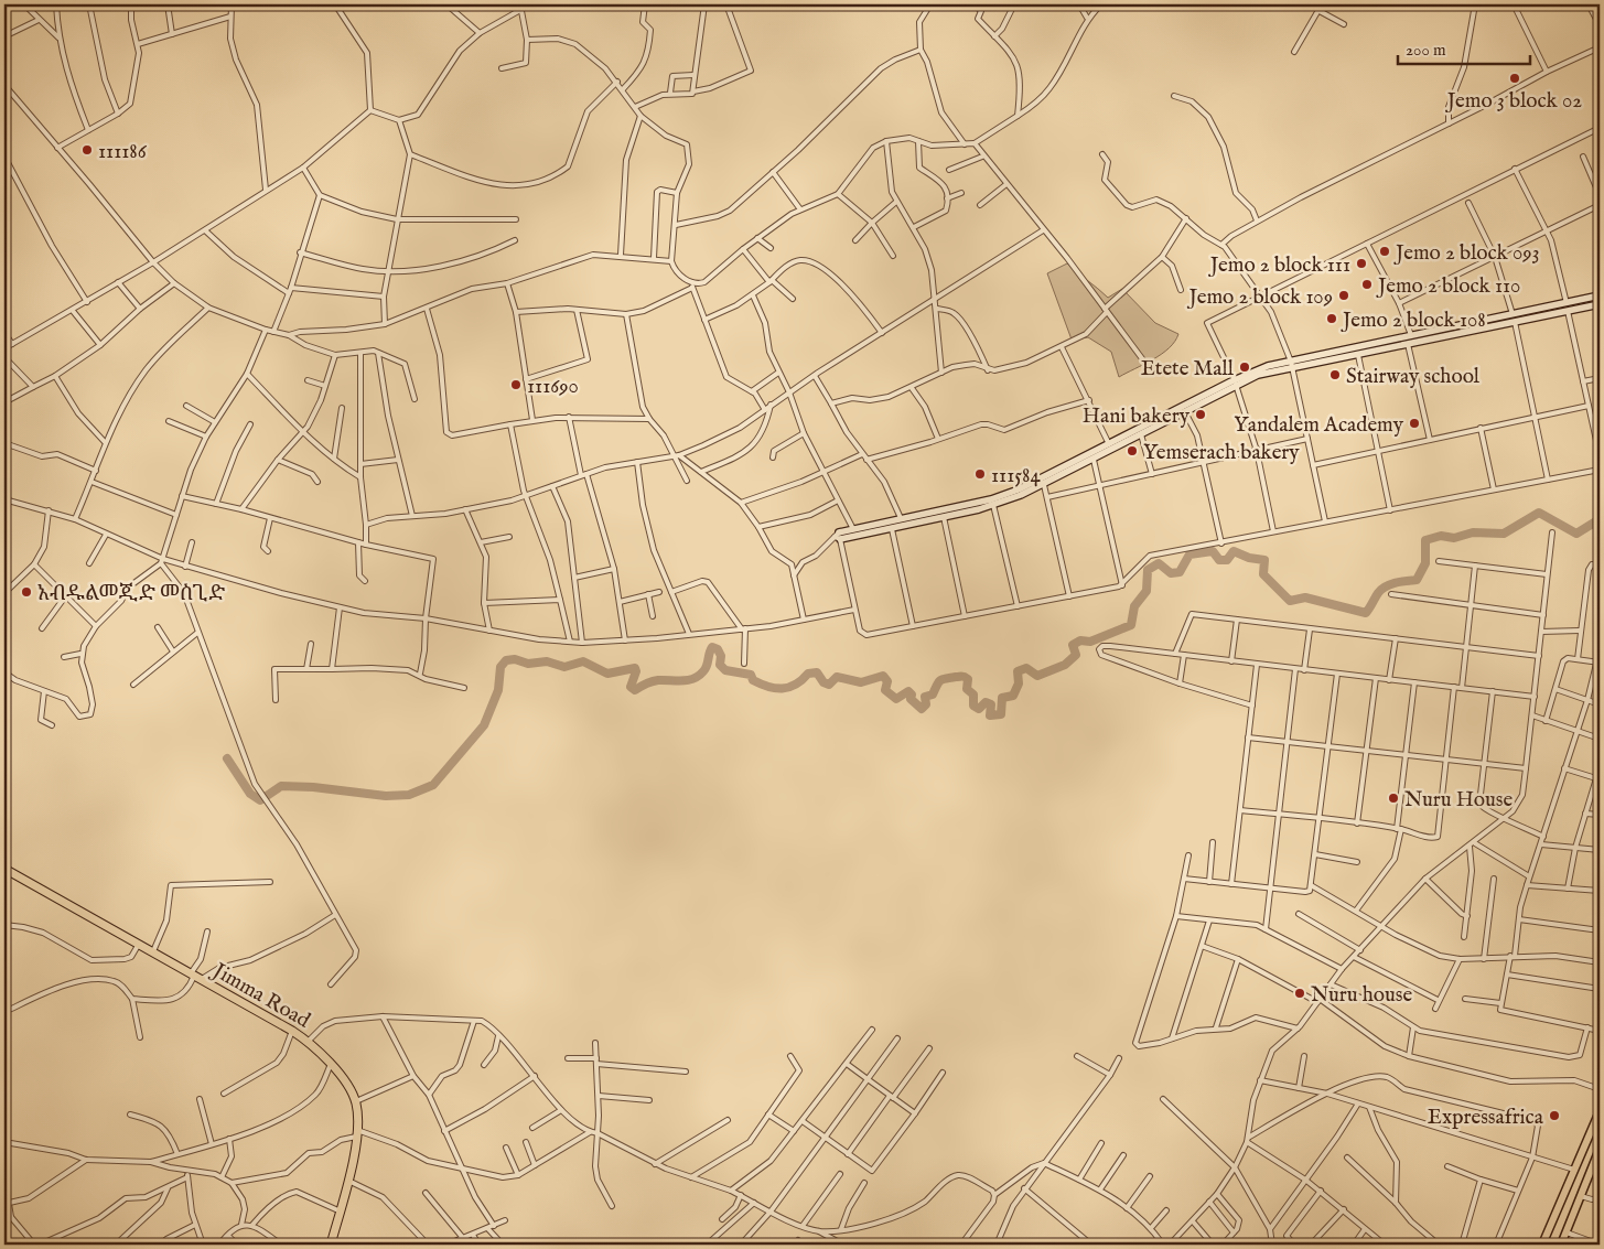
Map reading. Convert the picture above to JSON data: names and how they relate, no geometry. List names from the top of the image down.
{
  "streets": {
    "highway": ["Jimma Road"]
  },
  "places": [
    "Jemo 3 block 02",
    "111186",
    "Jemo 2 block 093",
    "Jemo 2 block 111",
    "Jemo 2 block 110",
    "Jemo 2 block 109",
    "Jemo 2 block 108",
    "Etete Mall",
    "Stairway school",
    "111690",
    "Hani bakery",
    "Yandalem Academy",
    "Yemserach bakery",
    "111584",
    "አብዱልመጂድ መስጊድ",
    "Nuru House",
    "Nuru house",
    "Expressafrica"
  ],
  "scale_bar": "200 m"
}
